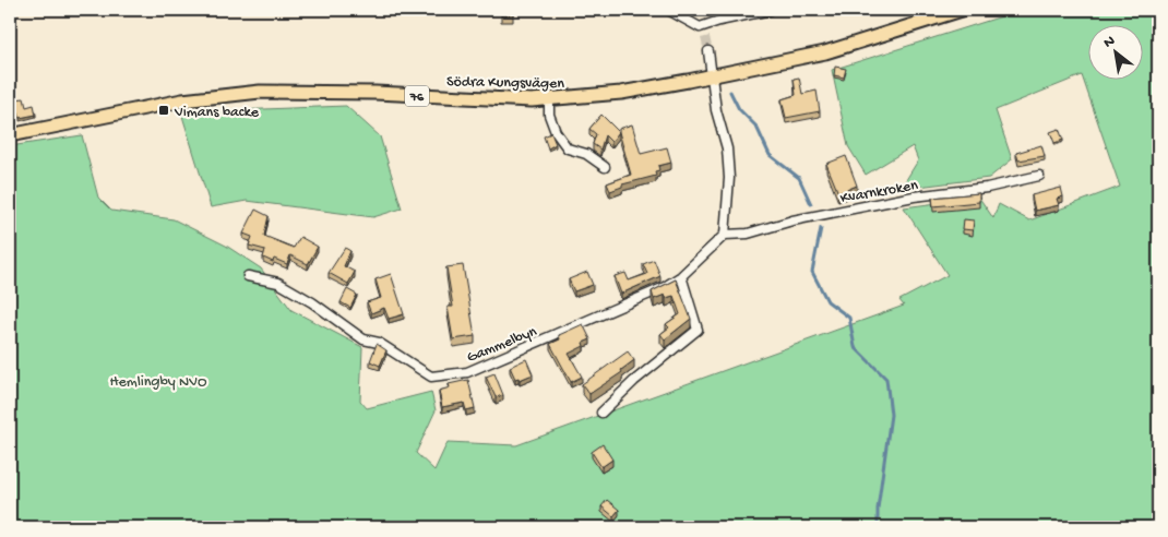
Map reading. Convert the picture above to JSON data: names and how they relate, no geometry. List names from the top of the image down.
{
  "streets": {
    "main road": ["Södra Kungsvägen", "76"],
    "street": ["Kvarnkroken", "Gammelbyn"]
  },
  "crossings": [
    ["Kvarnkroken", "Gammelbyn"]
  ],
  "parks": ["Hemlingby NVO"],
  "places": {
    "transit": ["Vimans backe"]
  },
  "north": "top left"
}
